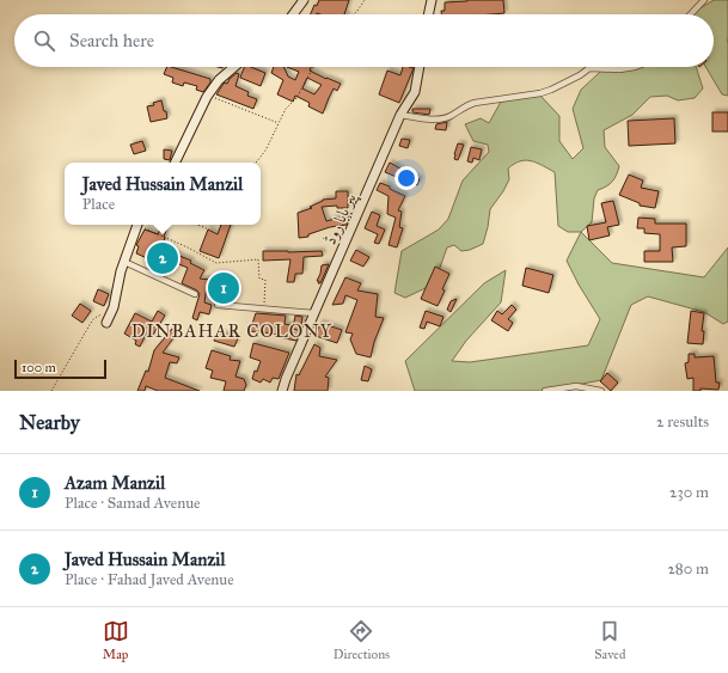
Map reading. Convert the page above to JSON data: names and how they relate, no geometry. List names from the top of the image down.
{
  "streets": {
    "main road": ["پیر بابا روڈ"]
  },
  "districts": ["DINBAHAR COLONY"],
  "scale_bar": "100 m",
  "page": {
    "search": "Search here",
    "popup": ["Javed Hussain Manzil", "Place"],
    "pins": ["2", "1"],
    "scale": "100 m",
    "heading": ["Nearby", "2 results"],
    "list": [
      {
        "mark": "1",
        "name": "Azam Manzil",
        "note": "Place · Samad Avenue",
        "value": "230 m"
      },
      {
        "mark": "2",
        "name": "Javed Hussain Manzil",
        "note": "Place · Fahad Javed Avenue",
        "value": "280 m"
      }
    ],
    "nav": ["Map", "Directions", "Saved"]
  }
}
